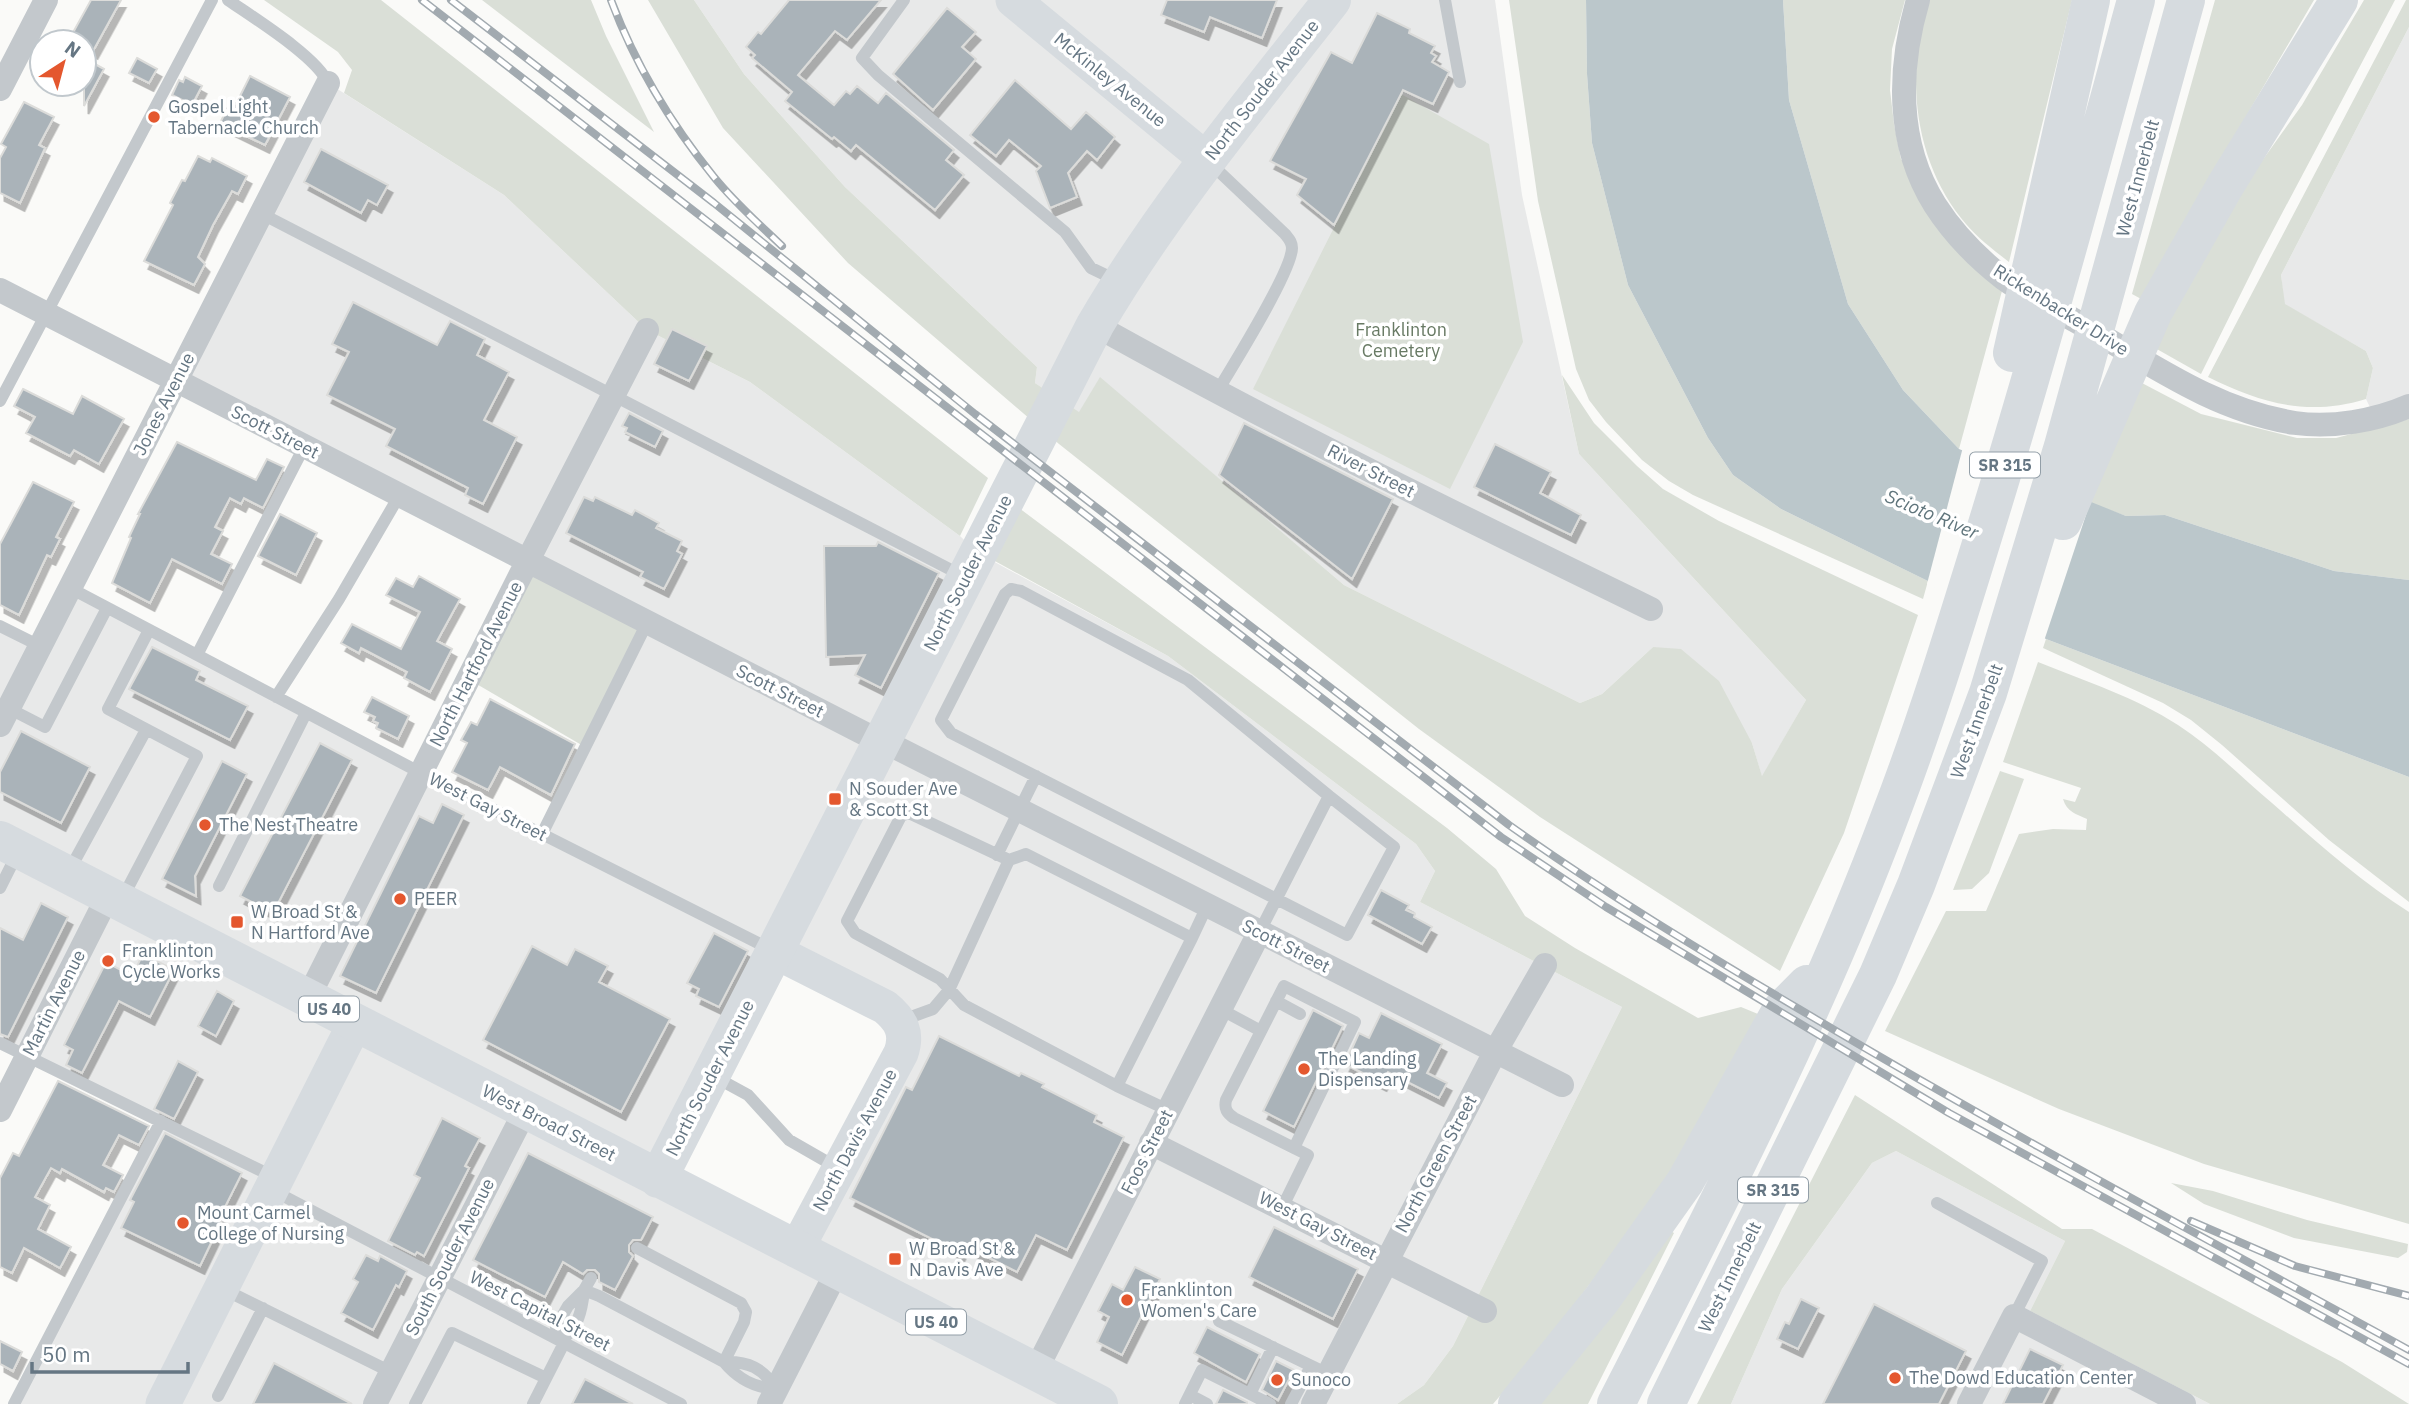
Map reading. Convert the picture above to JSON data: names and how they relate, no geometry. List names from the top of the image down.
{
  "streets": {
    "main road": [
      "North Souder Avenue",
      "West Innerbelt",
      "SR 315",
      "US 40",
      "West Broad Street"
    ],
    "street": [
      "McKinley Avenue",
      "Rickenbacker Drive",
      "Jones Avenue",
      "Scott Street",
      "River Street",
      "North Hartford Avenue",
      "West Gay Street",
      "Martin Avenue",
      "North Davis Avenue",
      "Foos Street",
      "North Green Street",
      "South Souder Avenue"
    ],
    "lane": ["West Capital Street"]
  },
  "crossings": [
    ["McKinley Avenue", "North Souder Avenue"],
    ["North Souder Avenue", "Scott Street"],
    ["North Souder Avenue", "River Street"],
    ["North Souder Avenue", "West Gay Street"],
    ["North Souder Avenue", "West Broad Street"],
    ["Jones Avenue", "Scott Street"],
    ["Jones Avenue", "West Gay Street"],
    ["Scott Street", "North Hartford Avenue"],
    ["Scott Street", "Foos Street"],
    ["Scott Street", "North Green Street"],
    ["North Hartford Avenue", "West Gay Street"],
    ["North Hartford Avenue", "West Broad Street"],
    ["West Gay Street", "North Davis Avenue"],
    ["West Gay Street", "Foos Street"],
    ["West Gay Street", "North Green Street"],
    ["Martin Avenue", "West Broad Street"],
    ["Martin Avenue", "West Capital Street"],
    ["West Broad Street", "North Davis Avenue"],
    ["West Broad Street", "Foos Street"],
    ["West Broad Street", "South Souder Avenue"],
    ["South Souder Avenue", "West Capital Street"]
  ],
  "water": ["Scioto River"],
  "parks": ["Franklinton Cemetery"],
  "places": {
    "other": [
      "Gospel Light Tabernacle Church",
      "The Nest Theatre",
      "PEER",
      "Franklinton Cycle Works",
      "The Landing Dispensary",
      "Mount Carmel College of Nursing",
      "Franklinton Women's Care",
      "The Dowd Education Center",
      "Sunoco"
    ],
    "transit": ["N Souder Ave & Scott St", "W Broad St & N Hartford Ave", "W Broad St & N Davis Ave"]
  },
  "scale_bar": "50 m",
  "north": "top right"
}
